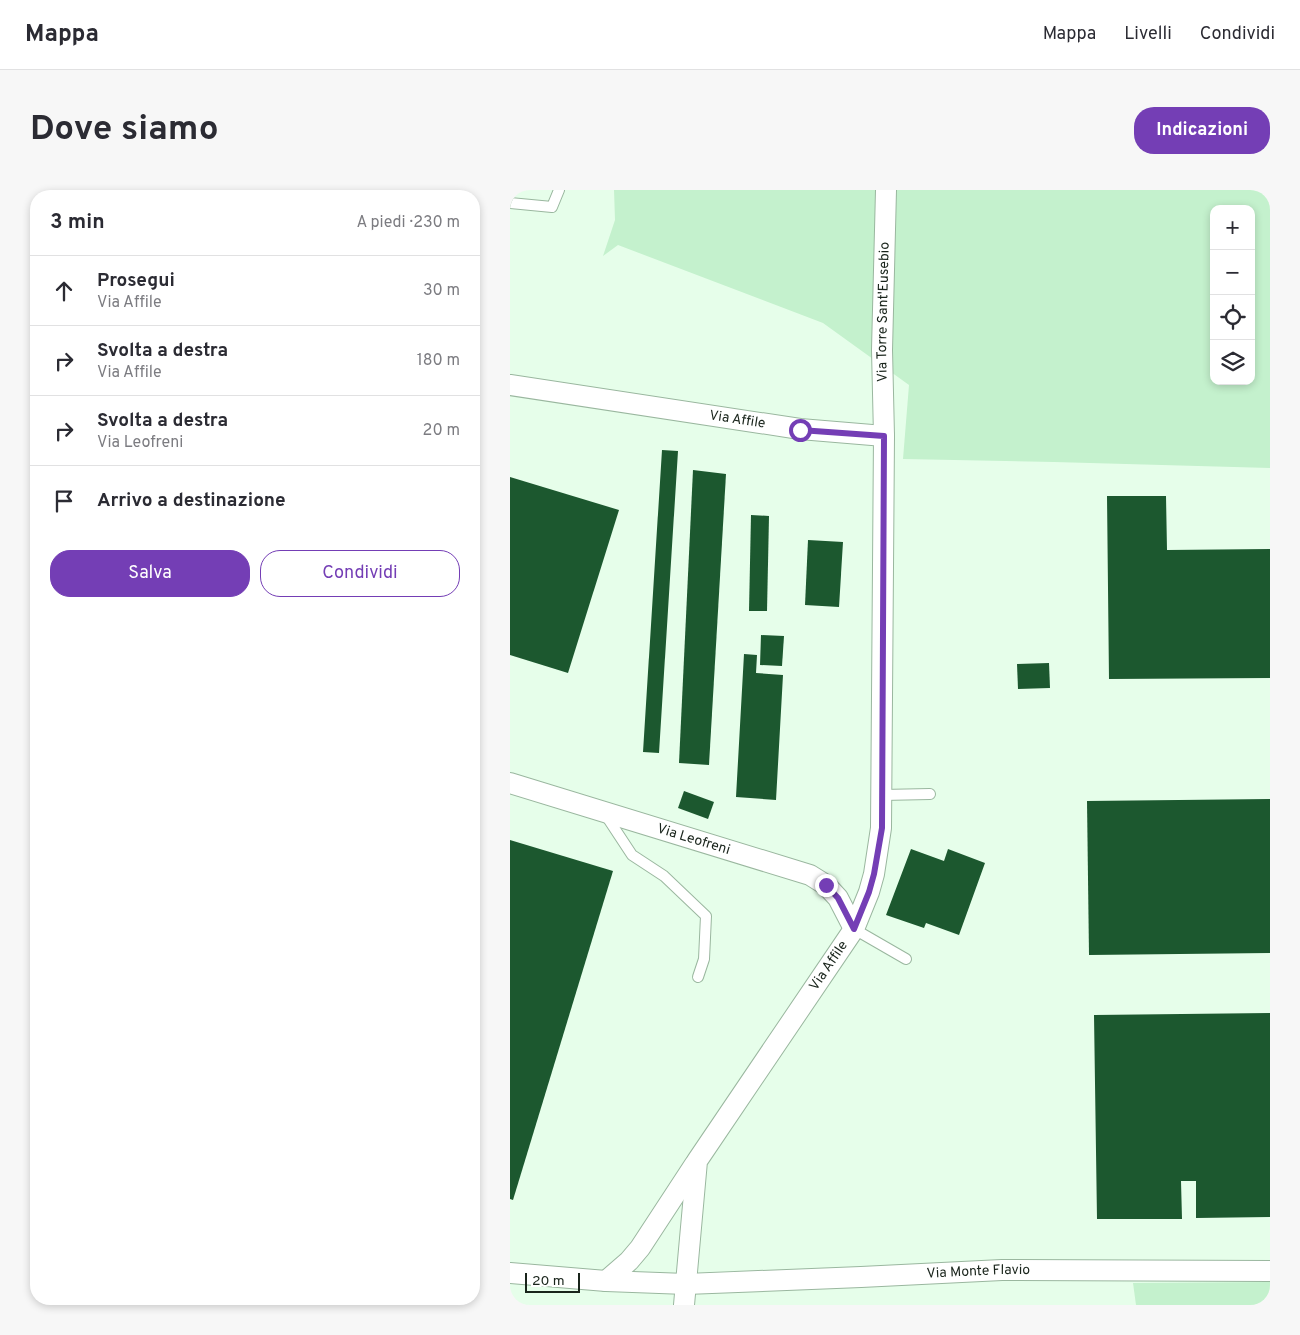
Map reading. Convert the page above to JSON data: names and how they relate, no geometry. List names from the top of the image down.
{
  "streets": {
    "street": [
      "Via Torre Sant'Eusebio",
      "Via Affile",
      "Via Leofreni",
      "Via Monte Flavio"
    ]
  },
  "crossings": [
    ["Via Torre Sant'Eusebio", "Via Affile"],
    ["Via Affile", "Via Leofreni"],
    ["Via Affile", "Via Monte Flavio"]
  ],
  "scale_bar": "20 m",
  "page": {
    "header": "Mappa",
    "nav": ["Mappa", "Livelli", "Condividi"],
    "buttons": [
      "Indicazioni",
      ["Salva", "Condividi"]
    ],
    "title": "Dove siamo",
    "heading": ["3 min", "A piedi · 230 m"],
    "map_buttons": ["+", "−"],
    "list": [
      ["Prosegui", "Via Affile", "30 m"],
      ["Svolta a destra", "Via Affile", "180 m"],
      ["Svolta a destra", "Via Leofreni", "20 m"],
      "Arrivo a destinazione"
    ],
    "scale": "20 m"
  }
}
